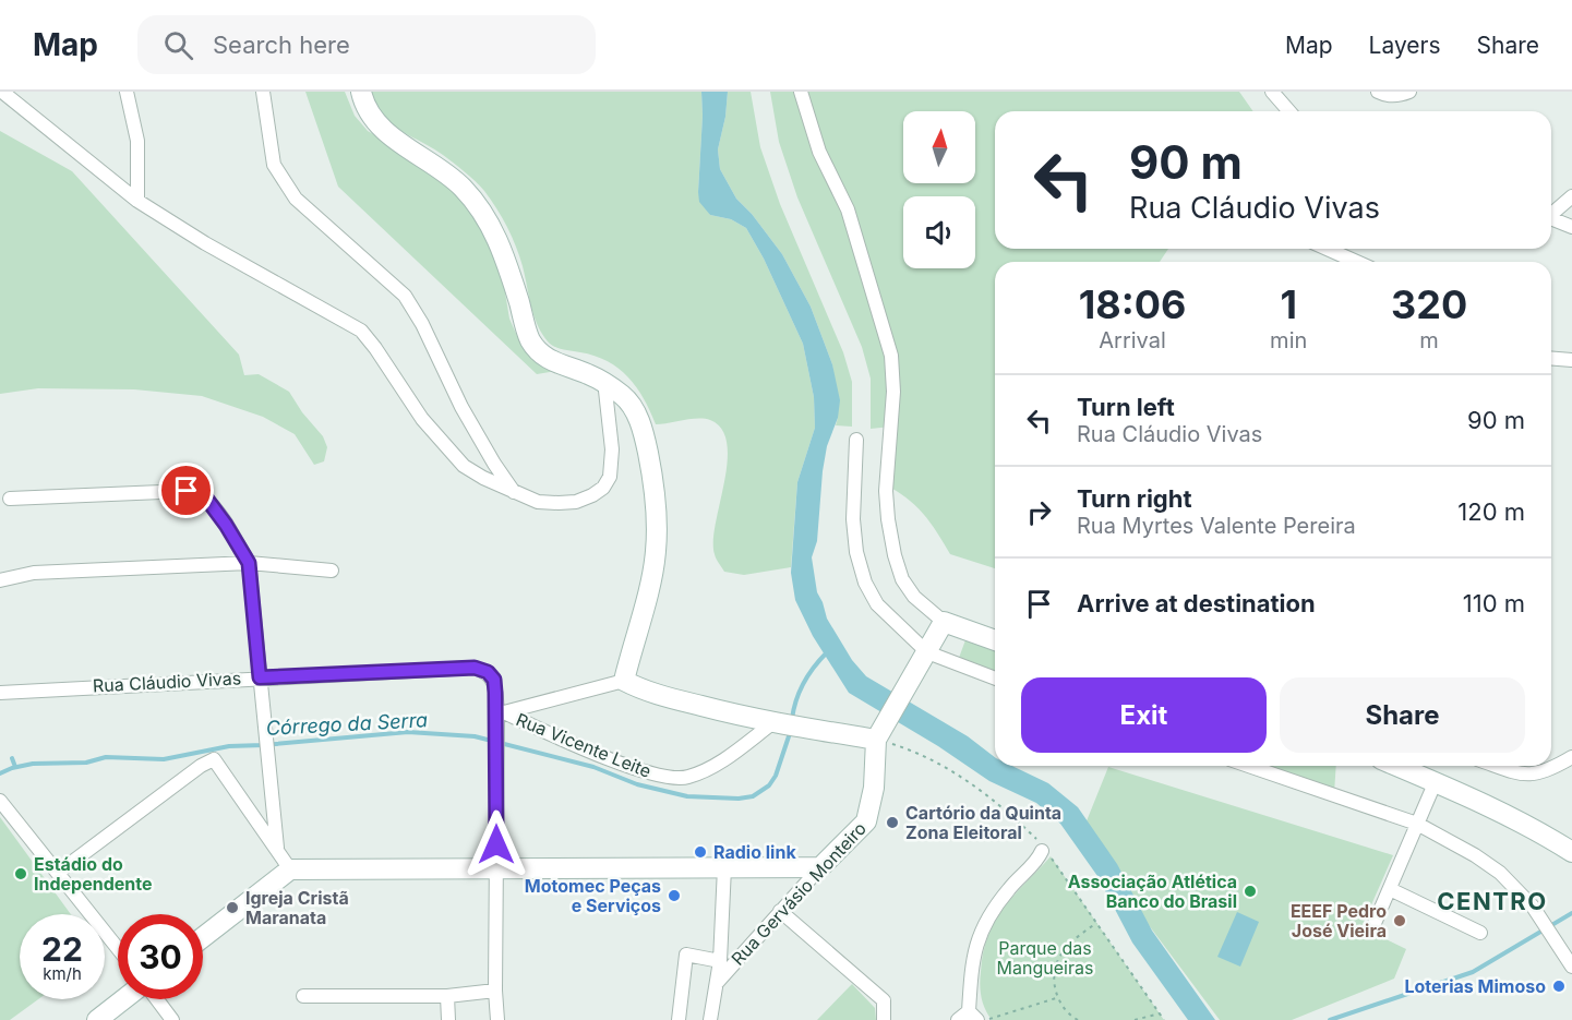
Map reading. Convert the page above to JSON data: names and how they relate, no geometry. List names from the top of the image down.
{
  "streets": {
    "main road": ["Rua Gervásio Monteiro"],
    "street": ["Rua Cláudio Vivas", "Rua Vicente Leite"]
  },
  "crossings": [
    ["Rua Cláudio Vivas", "Rua Vicente Leite"]
  ],
  "districts": ["CENTRO"],
  "water": ["Córrego da Serra"],
  "parks": ["Parque das Mangueiras"],
  "places": [
    "Cartório da Quinta Zona Eleitoral",
    "Radio link",
    "Estádio do Independente",
    "Associação Atlética Banco do Brasil",
    "Motomec Peças e Serviços",
    "Igreja Cristã Maranata",
    "EEEF Pedro José Vieira",
    "Loterias Mimoso"
  ],
  "north": "top",
  "page": {
    "header": "Map",
    "search": "Search here",
    "nav": ["Map", "Layers", "Share"],
    "turn": ["90 m", "Rua Cláudio Vivas"],
    "eta": [
      "18:06",
      "Arrival",
      "1",
      "min",
      "320",
      "m"
    ],
    "list": [
      {
        "name": "Turn left",
        "note": "Rua Cláudio Vivas",
        "value": "90 m"
      },
      {
        "name": "Turn right",
        "note": "Rua Myrtes Valente Pereira",
        "value": "120 m"
      },
      {
        "name": "Arrive at destination",
        "value": "110 m"
      }
    ],
    "buttons": ["Exit", "Share"],
    "speed": "22 km/h",
    "limit": "30"
  }
}
